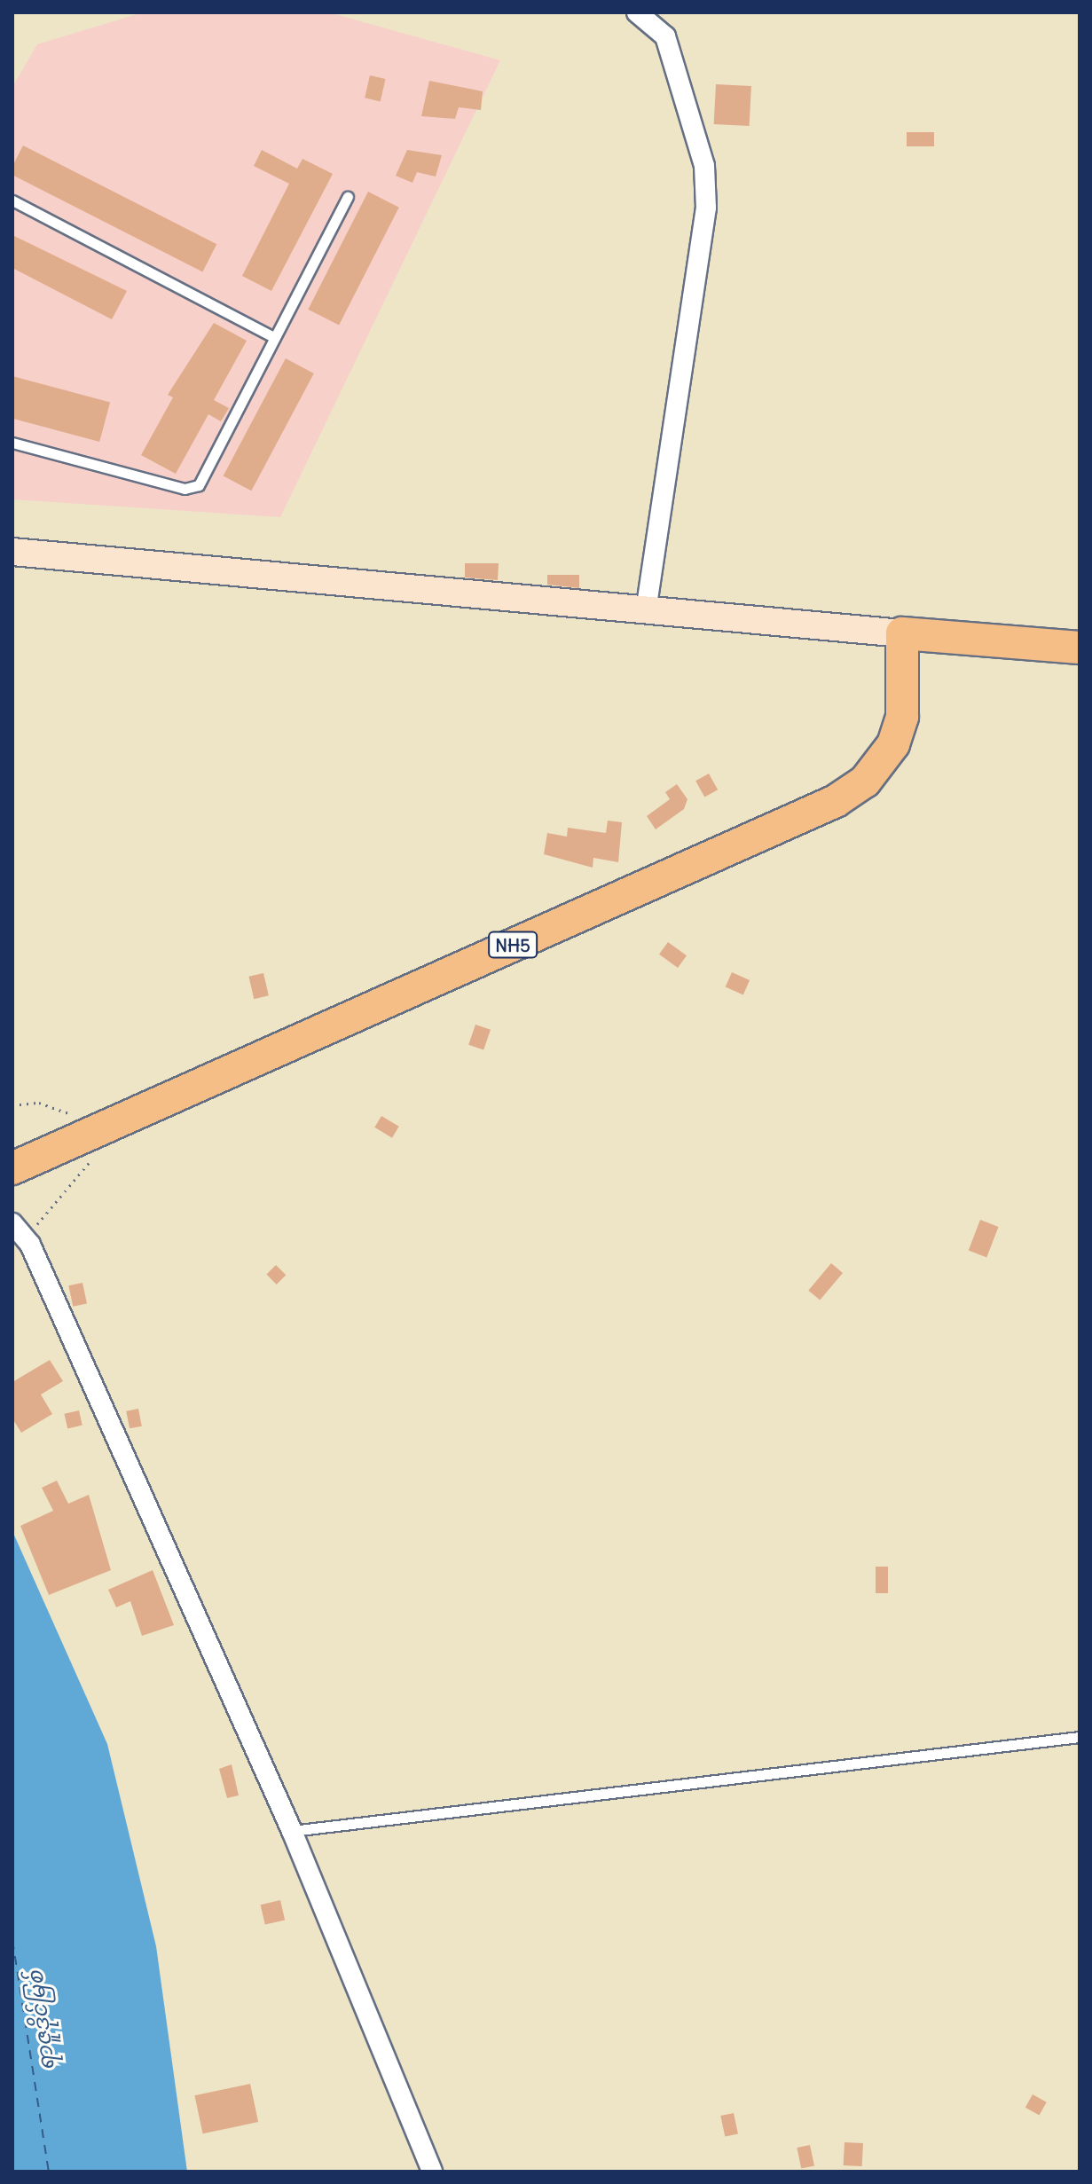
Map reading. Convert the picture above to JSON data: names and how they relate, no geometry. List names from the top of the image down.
{
  "streets": {
    "highway": ["NH5"]
  },
  "water": ["ရာဇူဒိုင်မြစ်"]
}
